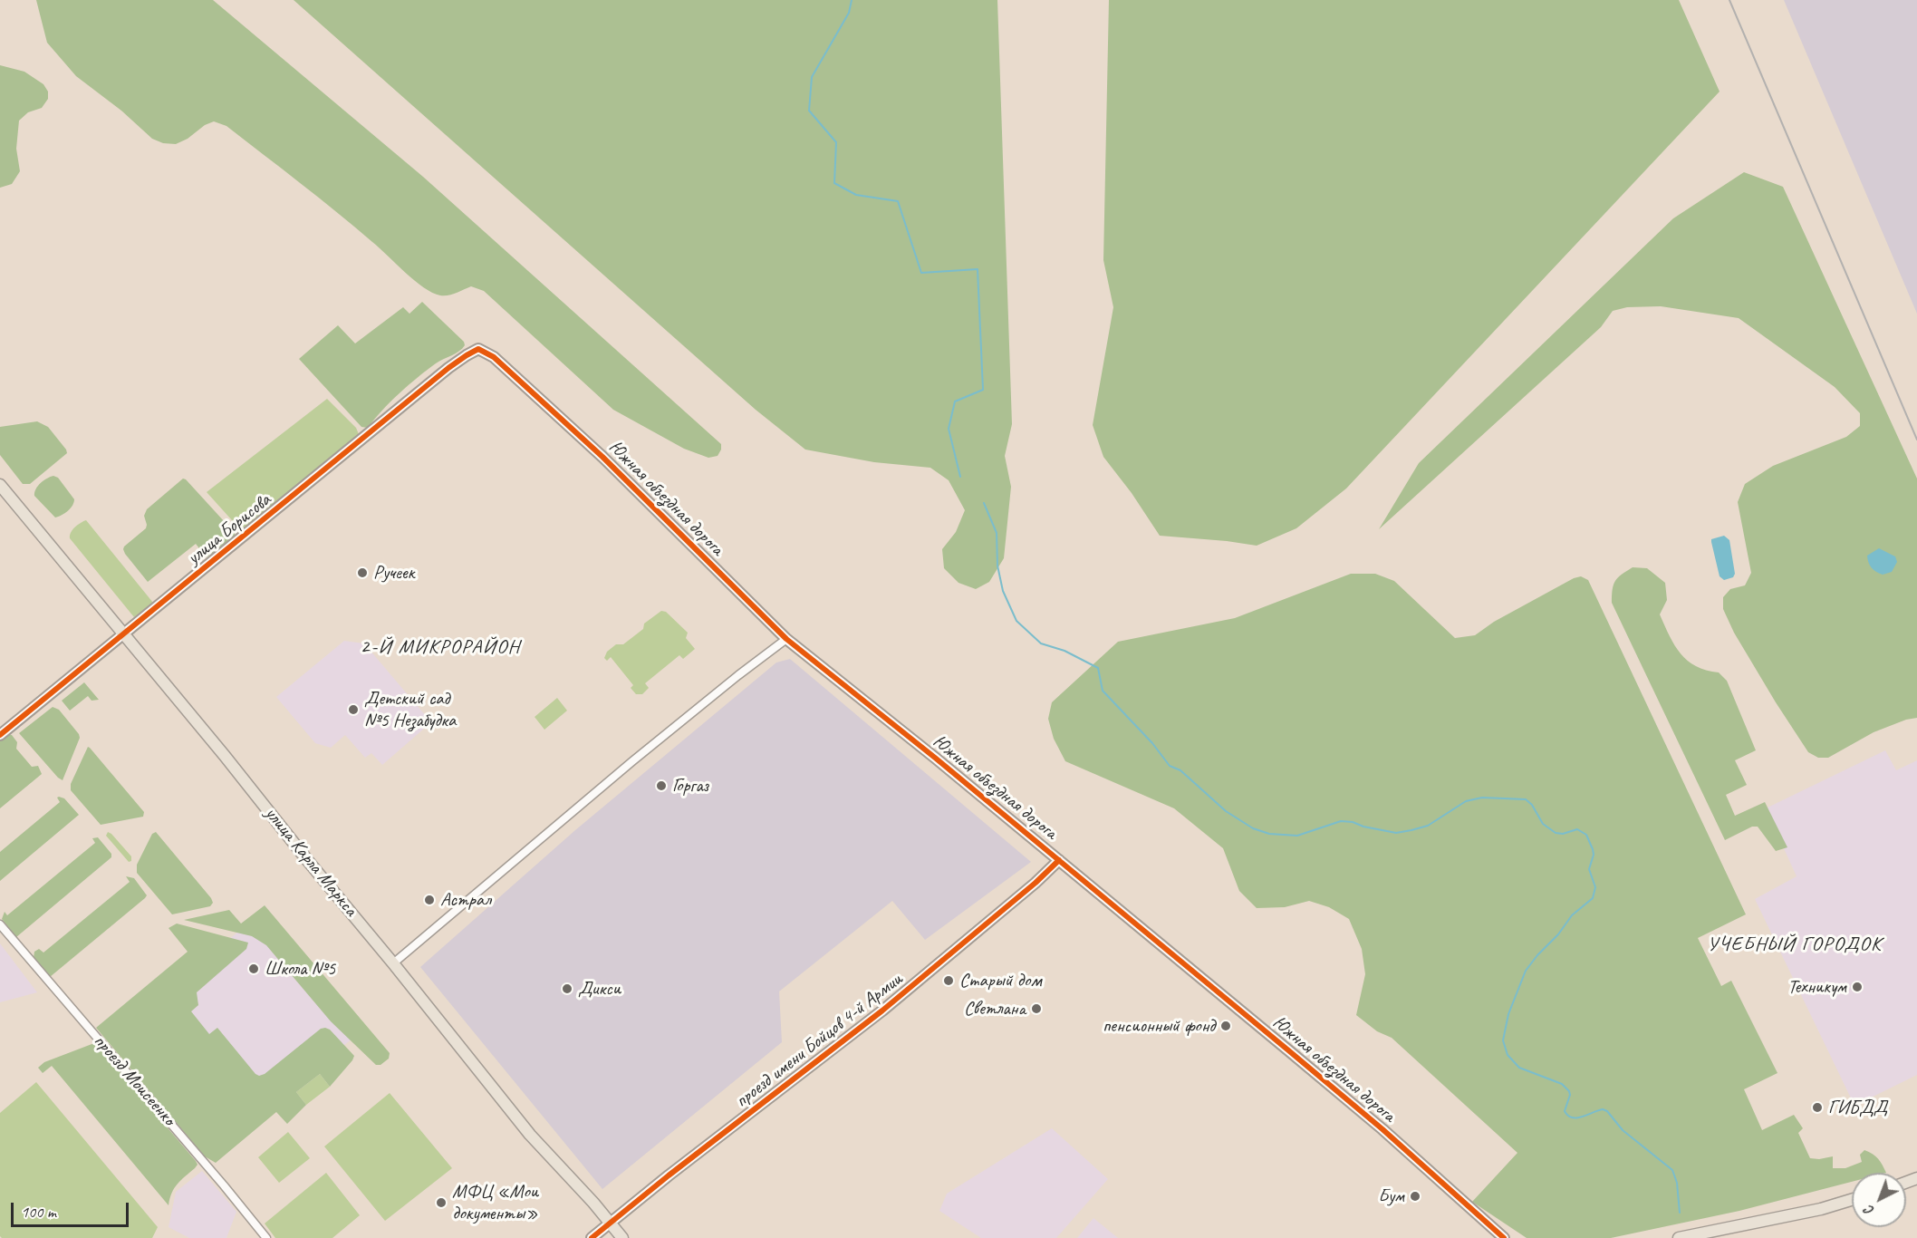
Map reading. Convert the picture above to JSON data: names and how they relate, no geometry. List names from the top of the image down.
{
  "streets": {
    "main road": ["улица Карла Маркса"],
    "street": [
      "Южная объездная дорога",
      "улица Борисова",
      "проезд имени Бойцов 4-й Армии",
      "проезд Моисеенко"
    ]
  },
  "crossings": [
    ["Южная объездная дорога", "улица Борисова"],
    ["Южная объездная дорога", "проезд имени Бойцов 4-й Армии"],
    ["улица Борисова", "улица Карла Маркса"],
    ["улица Карла Маркса", "проезд имени Бойцов 4-й Армии"]
  ],
  "districts": ["2-Й МИКРОРАЙОН", "УЧЕБНЫЙ ГОРОДОК"],
  "places": [
    "Ручеек",
    "Детский сад №5 Незабудка",
    "Горгаз",
    "Астрал",
    "Школа №5",
    "Старый дом",
    "Техникум",
    "Дикси",
    "Светлана",
    "пенсионный фонд",
    "ГИБДД",
    "Бум",
    "МФЦ «Мои документы»"
  ],
  "scale_bar": "100 m",
  "north": "bottom left"
}
